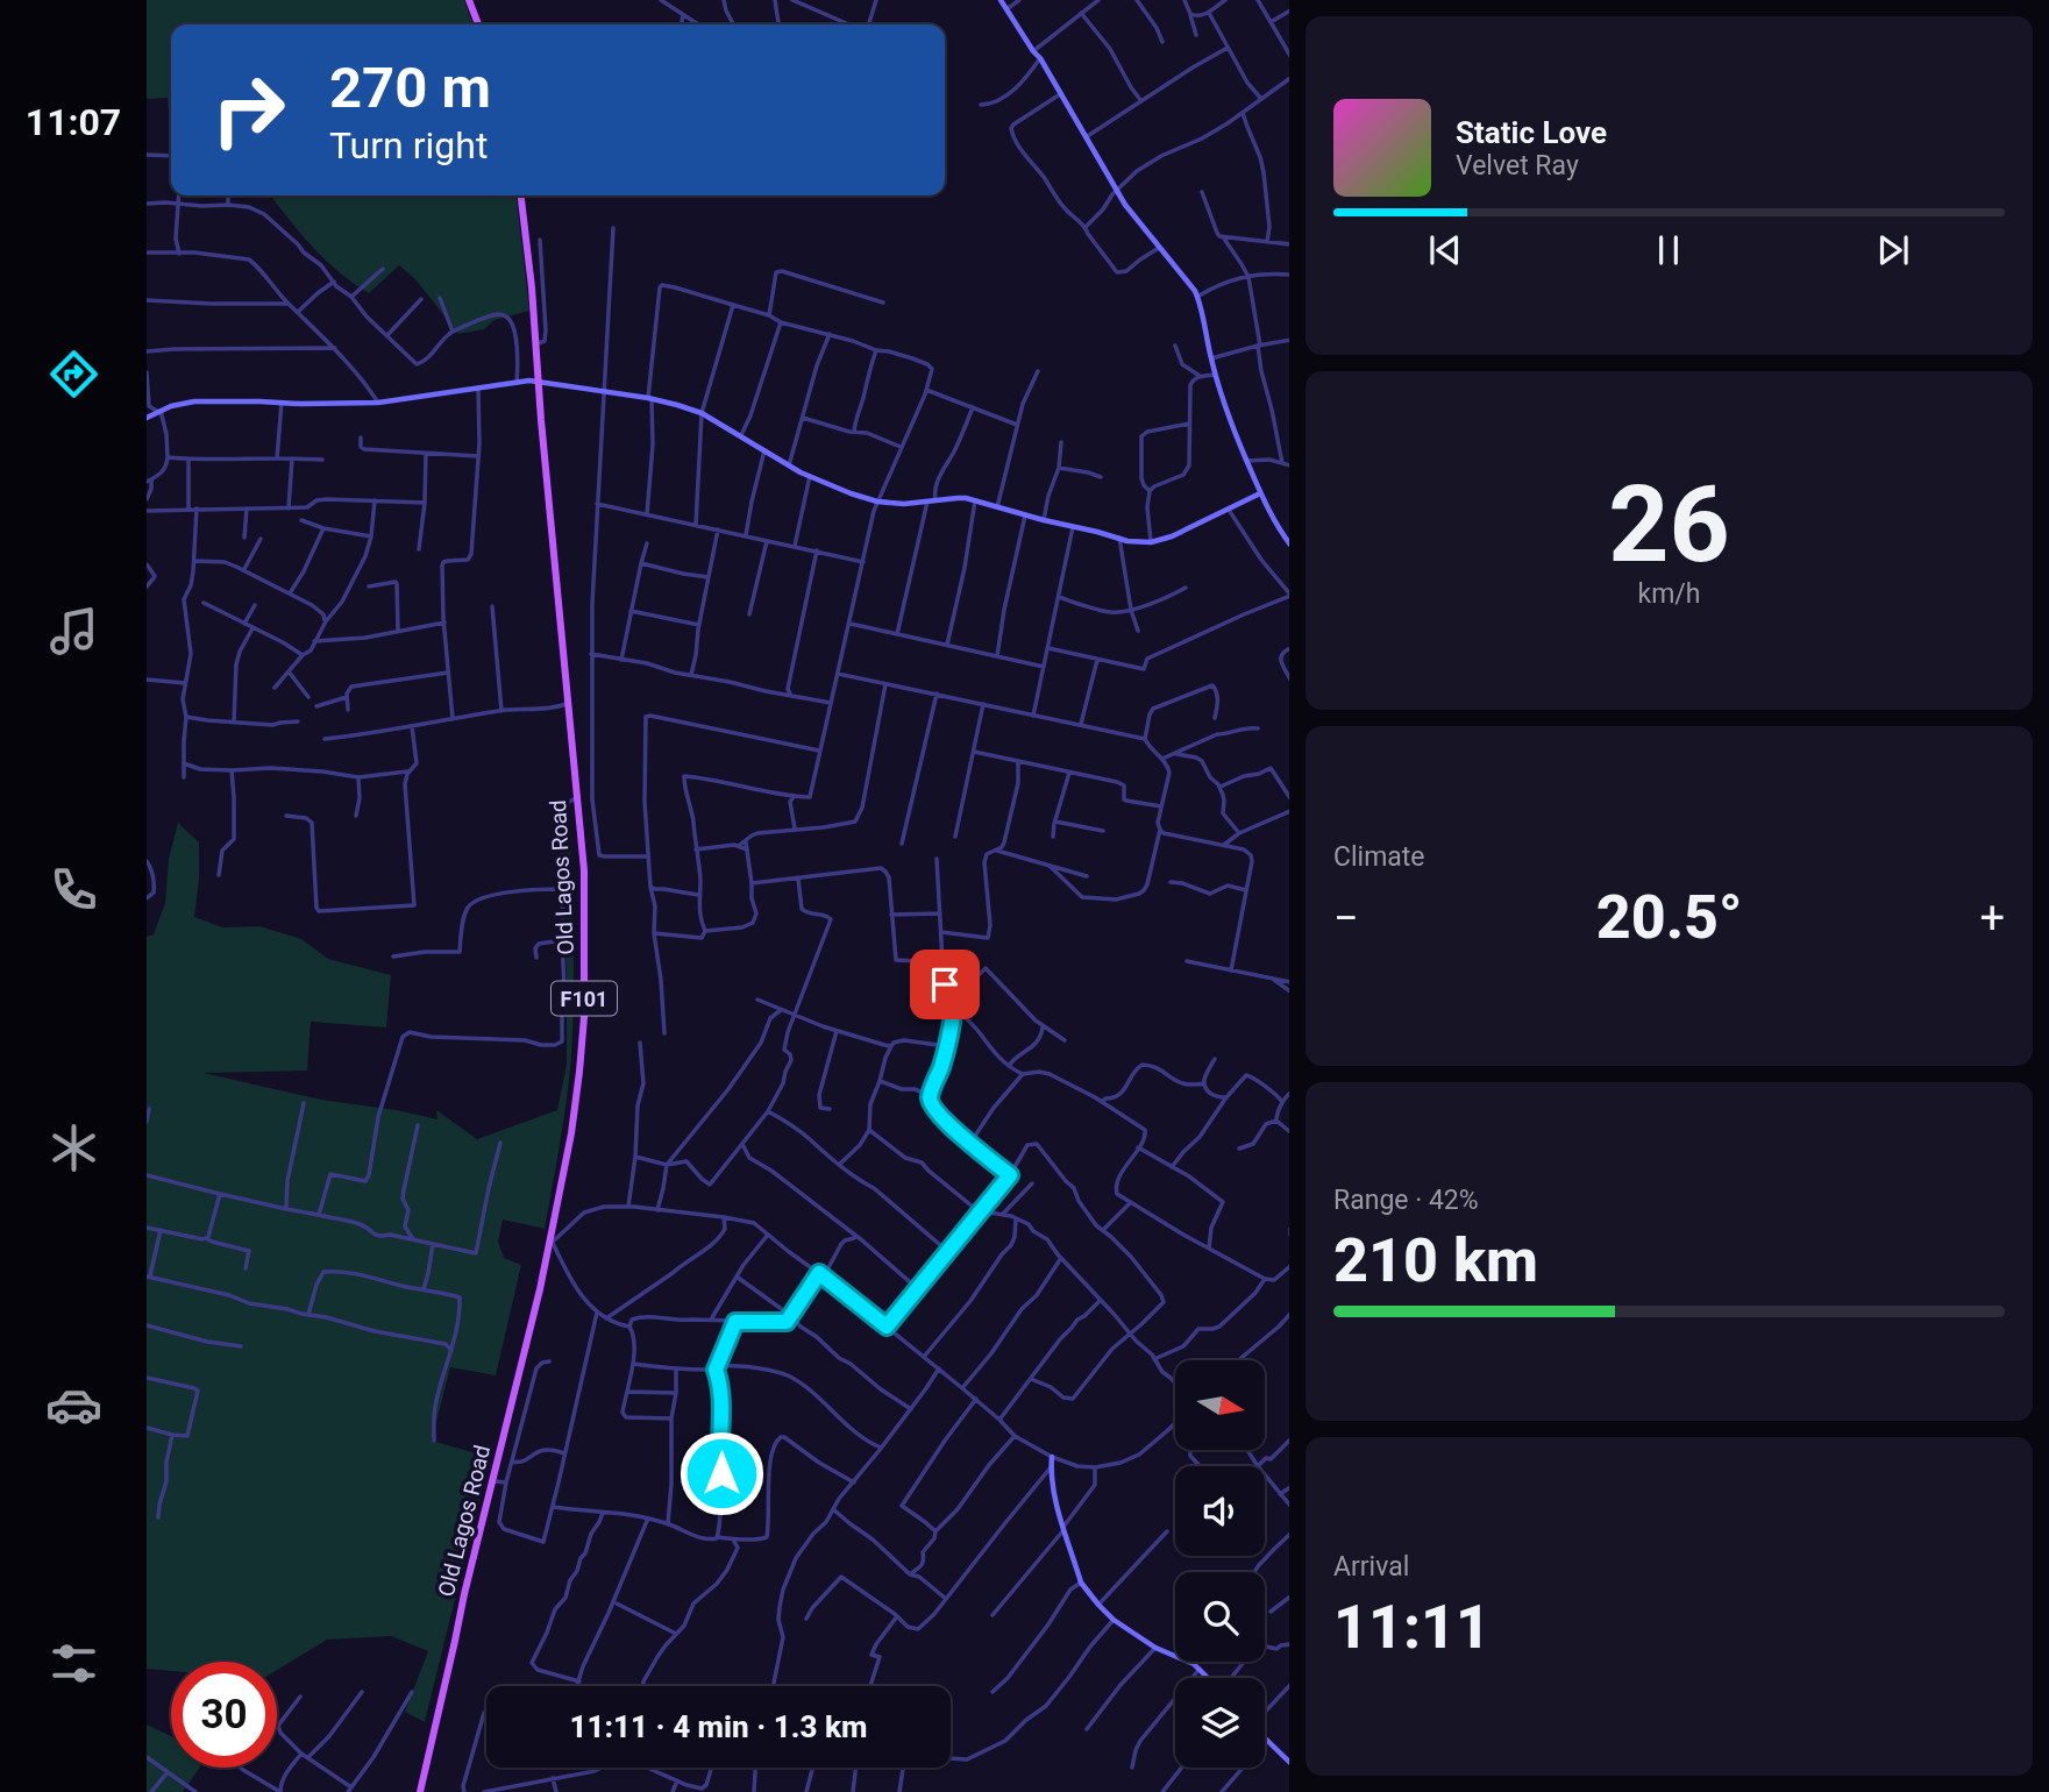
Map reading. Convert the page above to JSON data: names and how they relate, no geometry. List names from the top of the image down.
{
  "streets": {
    "main road": ["Old Lagos Road", "F101"]
  },
  "north": "right",
  "page": {
    "tabs": "11:07",
    "turn": ["270 m", "Turn right"],
    "song": ["Static Love", "Velvet Ray"],
    "tile": [
      ["26", "km/h"],
      "Climate",
      ["Range · 42%", "210 km"],
      ["Arrival", "11:11"]
    ],
    "heat": ["−", "20.5°", "+"],
    "limit": "30",
    "trip": "11:11 · 4 min · 1.3 km"
  }
}
